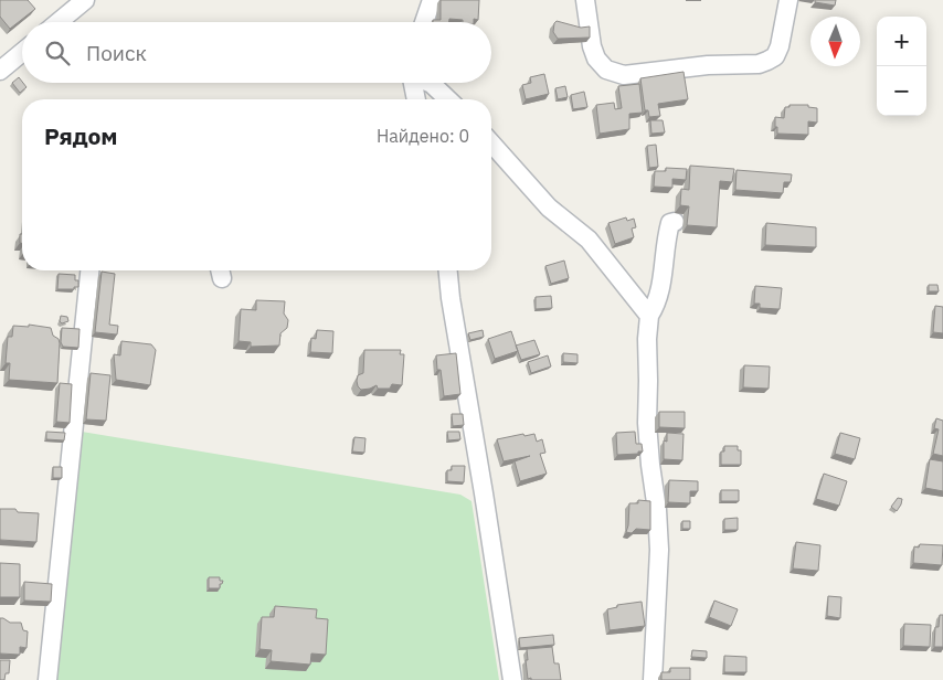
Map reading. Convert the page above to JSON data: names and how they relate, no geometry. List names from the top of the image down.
{
  "north": "bottom",
  "page": {
    "map_buttons": ["+", "−"],
    "search": "Поиск",
    "heading": ["Рядом", "Найдено: 0"]
  }
}
